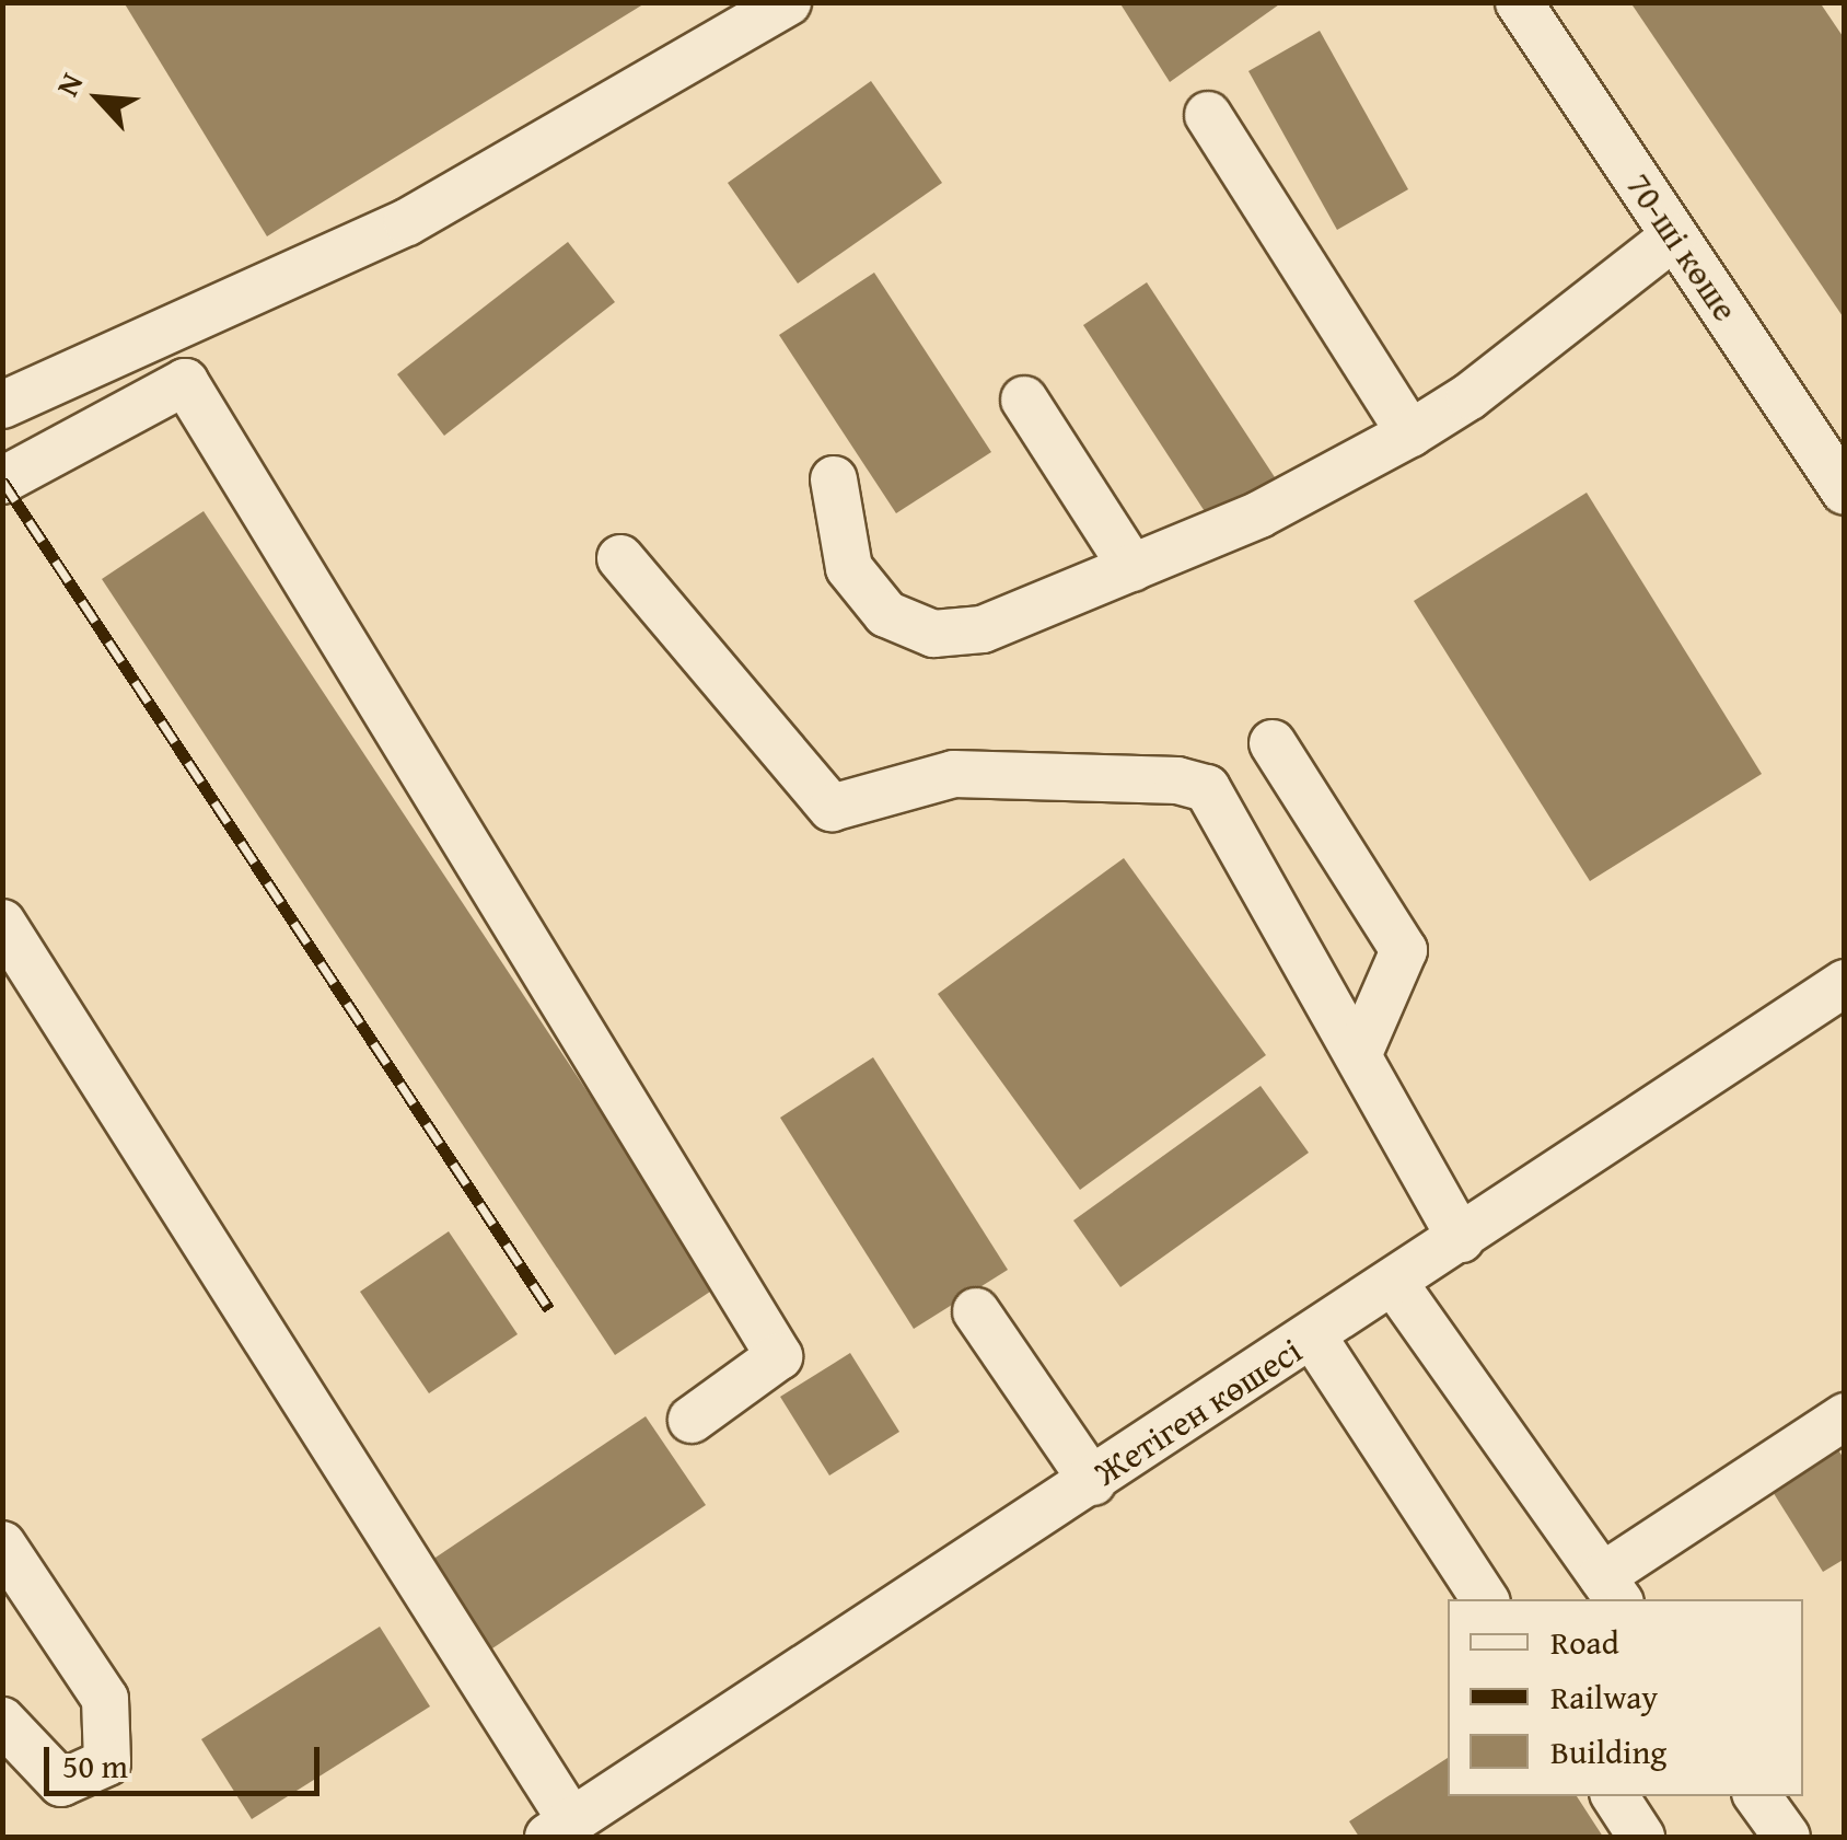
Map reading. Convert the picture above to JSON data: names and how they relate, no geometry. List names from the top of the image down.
{
  "streets": {
    "street": ["70-ші көше", "Жетіген көшесі"]
  },
  "legend": ["Road", "Railway", "Building"],
  "scale_bar": "50 m",
  "north": "top left"
}
